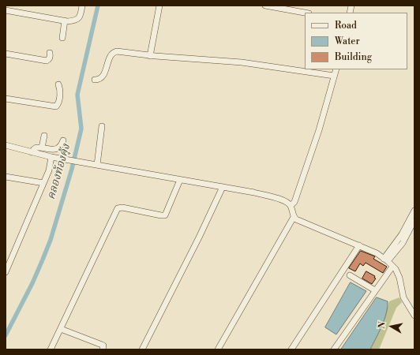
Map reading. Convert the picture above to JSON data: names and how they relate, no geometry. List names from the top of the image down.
{
  "water": ["คลองท้องคุ้ง"],
  "legend": ["Road", "Water", "Building"],
  "north": "left"
}
